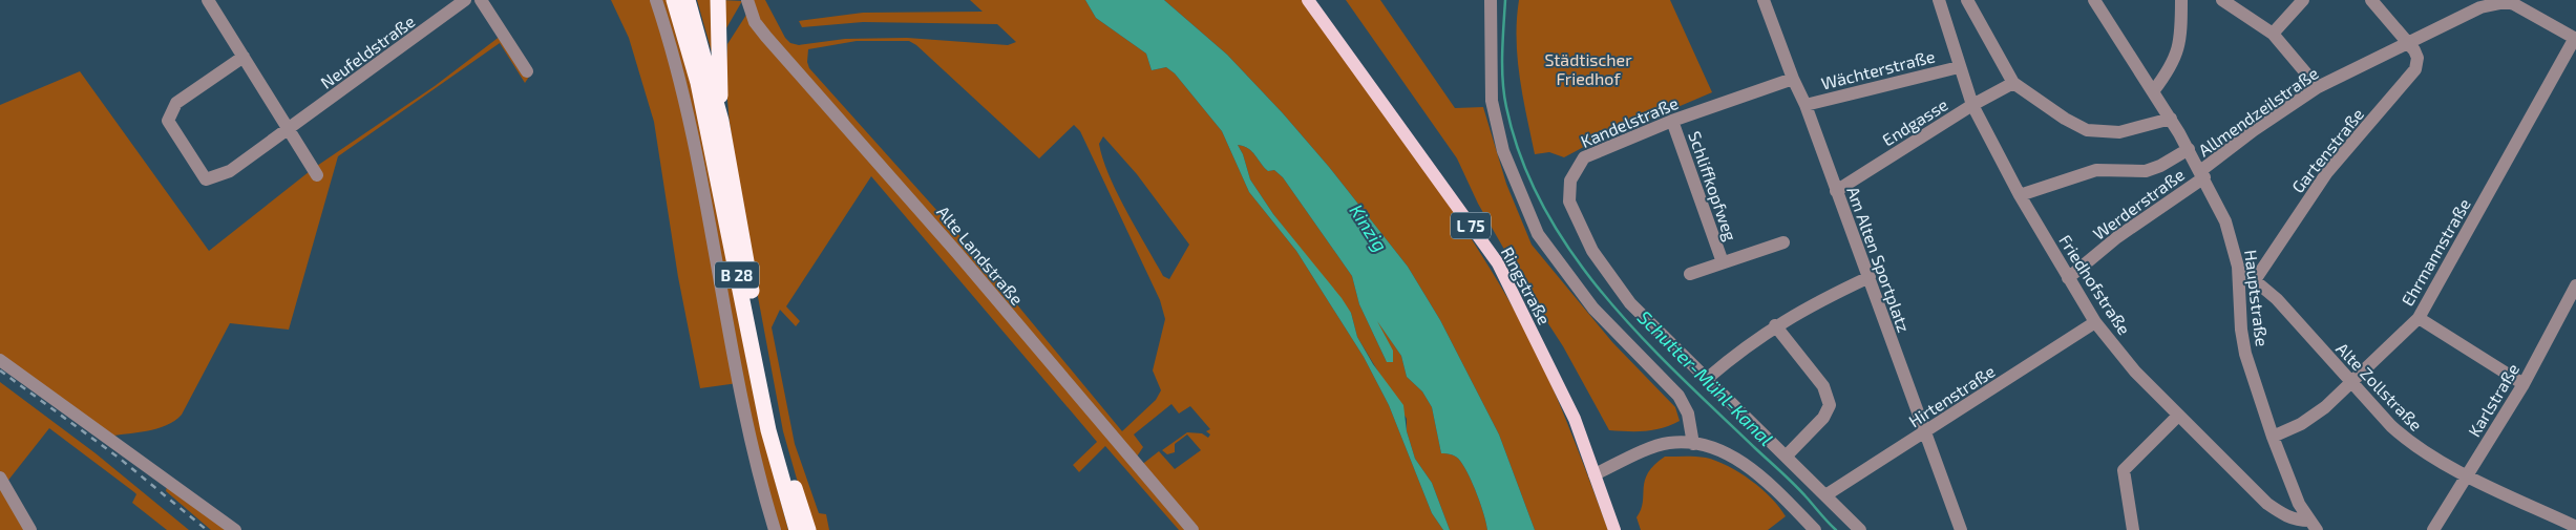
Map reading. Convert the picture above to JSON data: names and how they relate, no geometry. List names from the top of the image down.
{
  "streets": {
    "highway": ["B 28"],
    "main road": ["L 75", "Ringstraße"],
    "street": [
      "Neufeldstraße",
      "Wächterstraße",
      "Allmendzeilstraße",
      "Kandelstraße",
      "Endgasse",
      "Gartenstraße",
      "Schliffkopfweg",
      "Werderstraße",
      "Ehrmannstraße",
      "Alte Landstraße",
      "Am Alten Sportplatz",
      "Friedhofstraße",
      "Hauptstraße",
      "Alte Zollstraße",
      "Hirtenstraße",
      "Karlstraße"
    ]
  },
  "crossings": [
    ["Wächterstraße", "Am Alten Sportplatz"],
    ["Wächterstraße", "Friedhofstraße"],
    ["Allmendzeilstraße", "Gartenstraße"],
    ["Allmendzeilstraße", "Werderstraße"],
    ["Allmendzeilstraße", "Hauptstraße"],
    ["Kandelstraße", "Schliffkopfweg"],
    ["Kandelstraße", "Am Alten Sportplatz"],
    ["Kandelstraße", "Hirtenstraße"],
    ["Endgasse", "Am Alten Sportplatz"],
    ["Endgasse", "Friedhofstraße"],
    ["Gartenstraße", "Alte Zollstraße"],
    ["Werderstraße", "Friedhofstraße"],
    ["Werderstraße", "Hauptstraße"],
    ["L 75", "Ringstraße"],
    ["Ehrmannstraße", "Hauptstraße"],
    ["Ehrmannstraße", "Alte Zollstraße"],
    ["Am Alten Sportplatz", "Hirtenstraße"],
    ["Friedhofstraße", "Hauptstraße"],
    ["Friedhofstraße", "Hirtenstraße"],
    ["Hauptstraße", "Alte Zollstraße"],
    ["Alte Zollstraße", "Karlstraße"]
  ],
  "water": ["Kinzig", "Schutter-Mühl-Kanal"],
  "parks": ["Städtischer Friedhof"]
}
